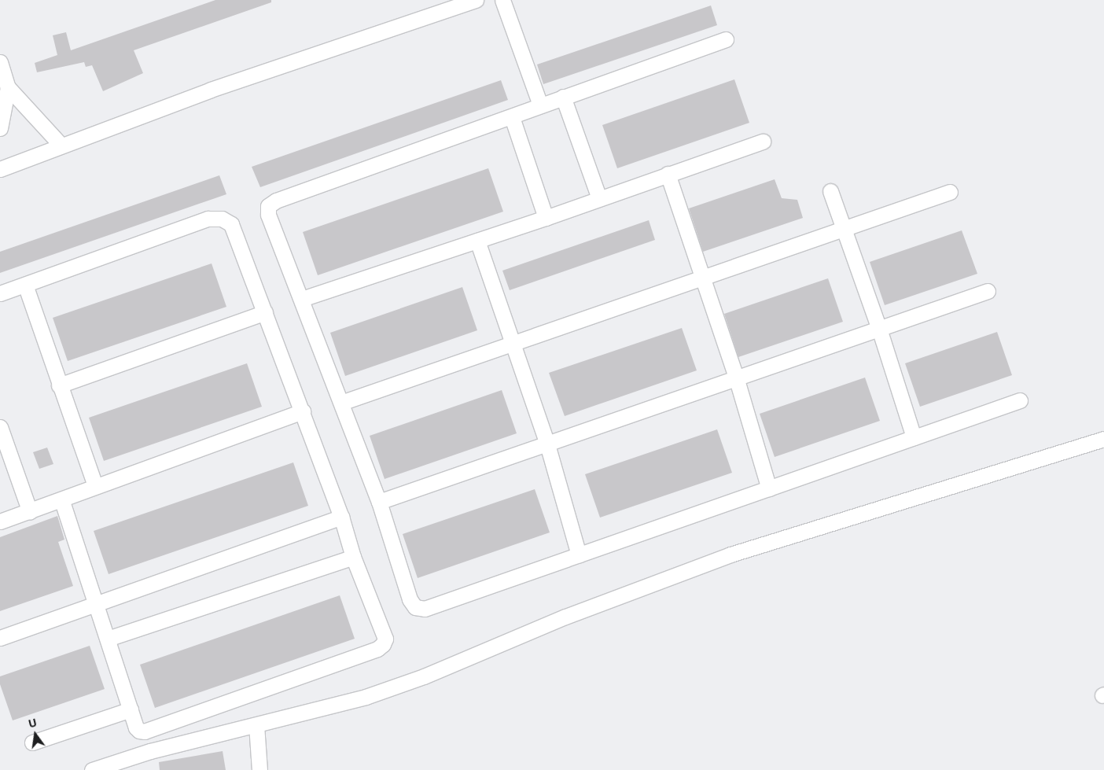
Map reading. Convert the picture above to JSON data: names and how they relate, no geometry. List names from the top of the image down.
{
  "north": "top"
}
